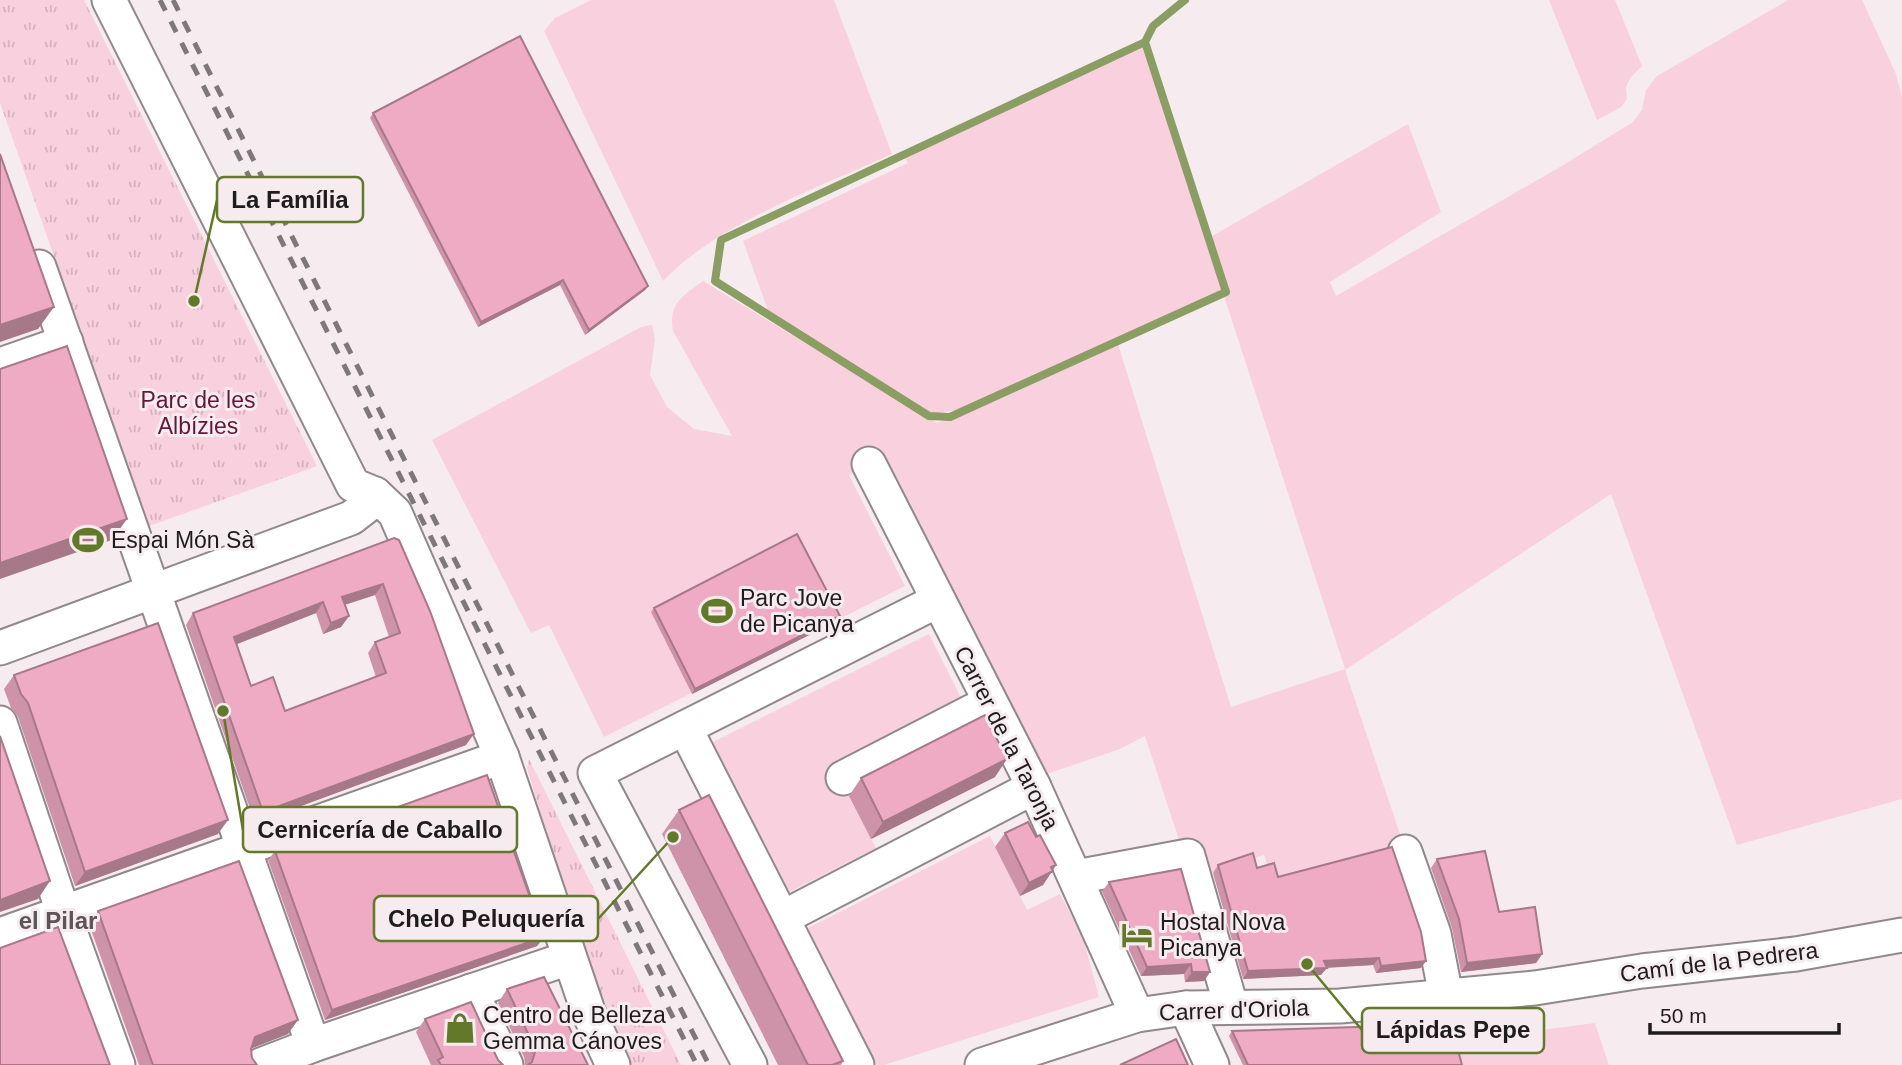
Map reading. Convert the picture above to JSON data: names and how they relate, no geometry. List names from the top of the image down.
{
  "streets": {
    "street": ["Carrer de la Taronja", "Camí de la Pedrera", "Carrer d'Oriola"]
  },
  "crossings": [
    ["Carrer de la Taronja", "Carrer d'Oriola"],
    ["Camí de la Pedrera", "Carrer d'Oriola"]
  ],
  "districts": ["el Pilar"],
  "parks": ["Parc de les Albízies"],
  "places": {
    "other": [
      "La Família",
      "Cernicería de Caballo",
      "Chelo Peluquería",
      "Lápidas Pepe"
    ],
    "sports": ["Espai Món Sà", "Parc Jove de Picanya"],
    "hotel": ["Hostal Nova Picanya"],
    "shop": ["Centro de Belleza Gemma Cánoves"]
  },
  "scale_bar": "50 m"
}
